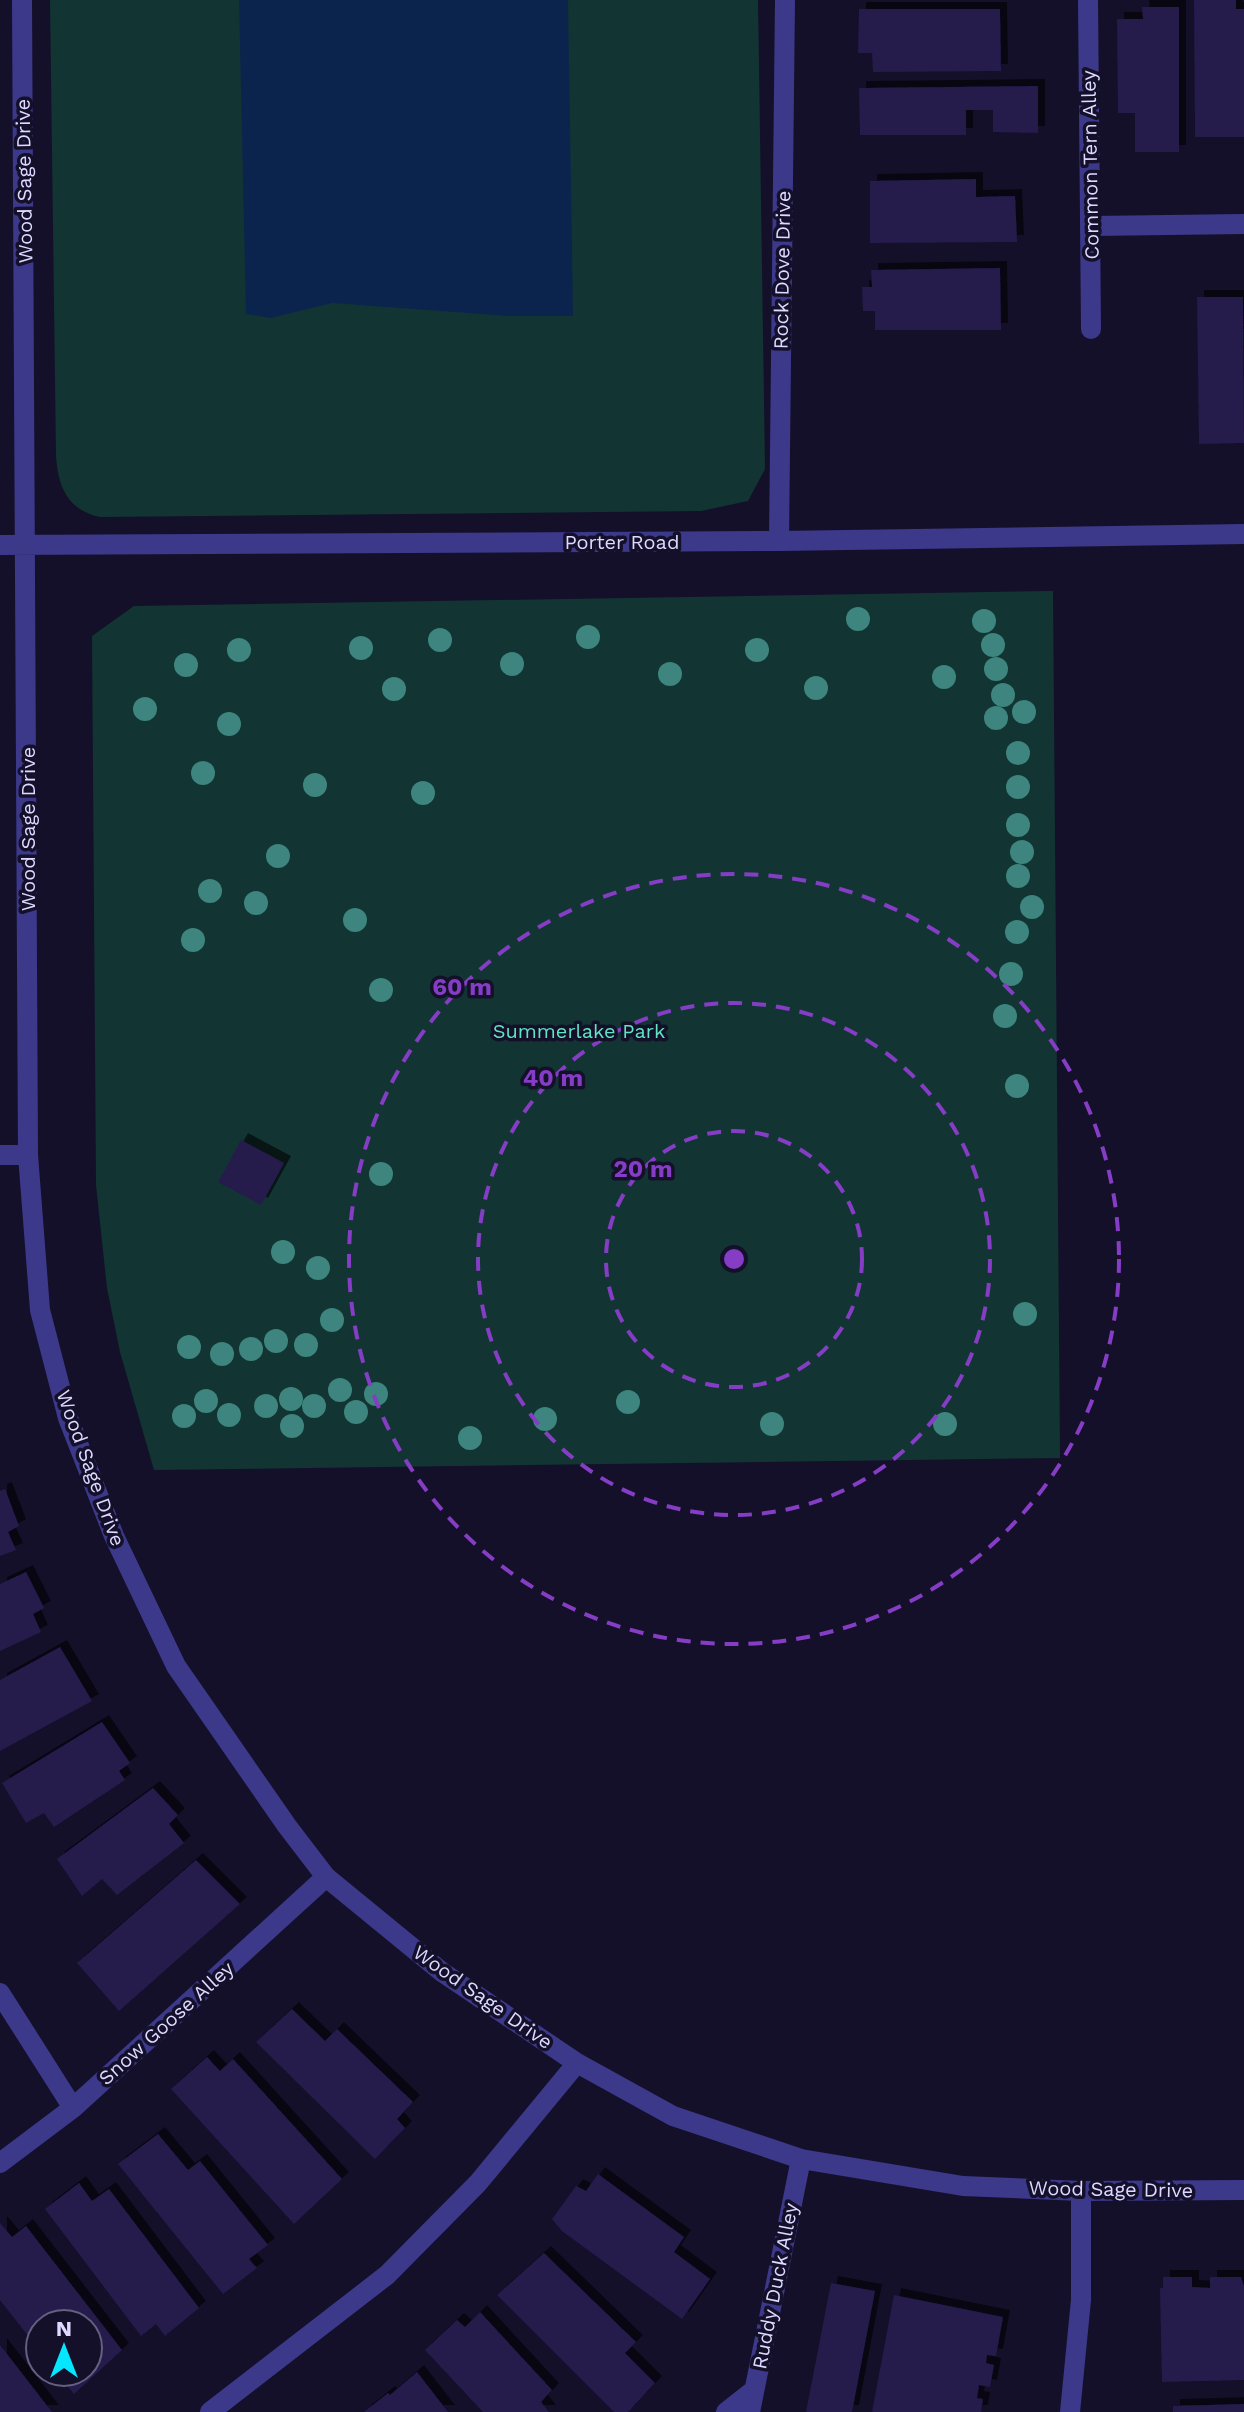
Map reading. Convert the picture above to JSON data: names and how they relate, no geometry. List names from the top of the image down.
{
  "streets": {
    "street": [
      "Common Tern Alley",
      "Wood Sage Drive",
      "Rock Dove Drive",
      "Porter Road",
      "Snow Goose Alley",
      "Ruddy Duck Alley"
    ]
  },
  "crossings": [
    ["Wood Sage Drive", "Porter Road"],
    ["Wood Sage Drive", "Snow Goose Alley"],
    ["Wood Sage Drive", "Ruddy Duck Alley"],
    ["Rock Dove Drive", "Porter Road"]
  ],
  "parks": ["Summerlake Park"],
  "north": "top",
  "rings": ["60 m", "40 m", "20 m"]
}
